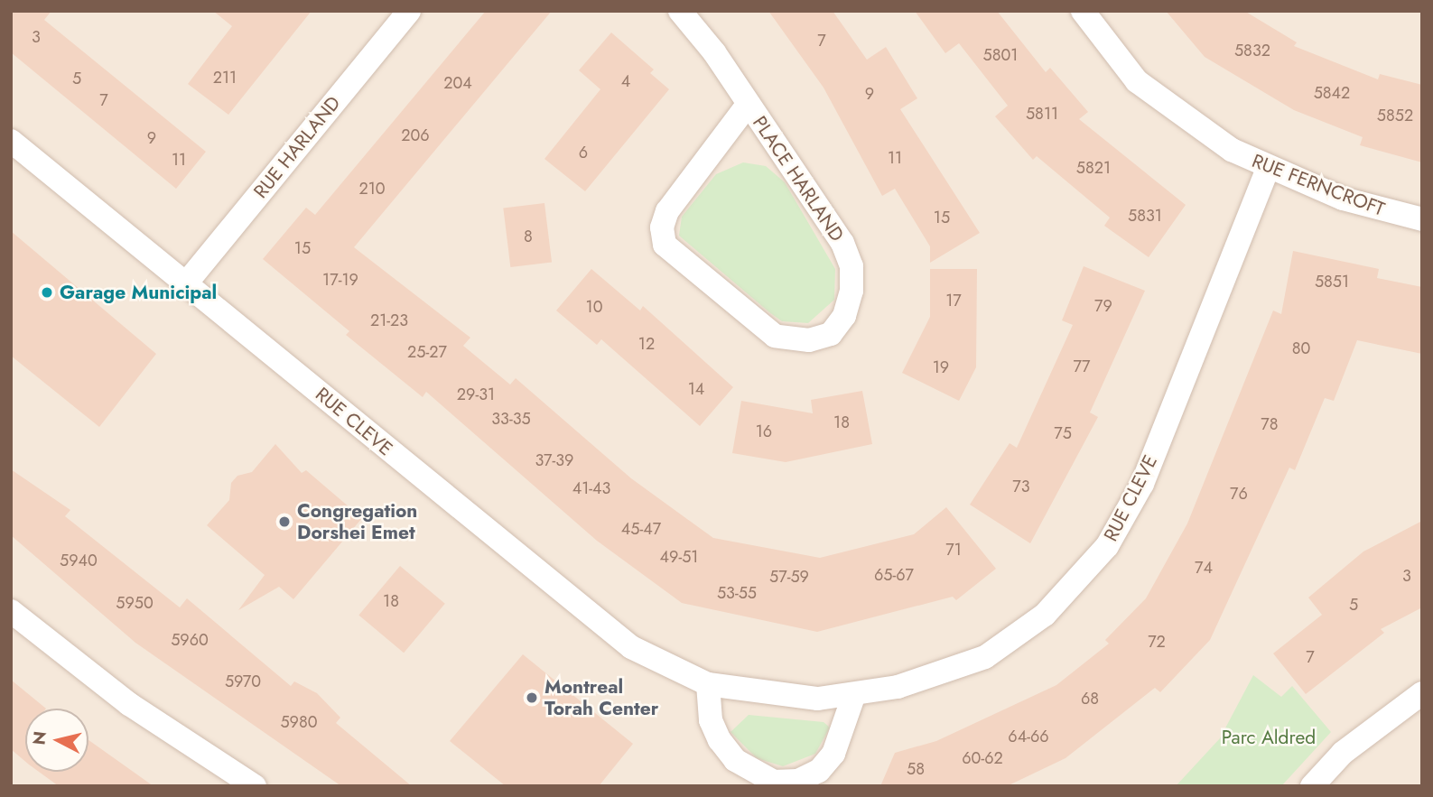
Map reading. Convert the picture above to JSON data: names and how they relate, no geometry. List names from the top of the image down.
{
  "streets": {
    "street": [
      "RUE HARLAND",
      "PLACE HARLAND",
      "RUE FERNCROFT",
      "RUE CLEVE"
    ]
  },
  "crossings": [
    ["RUE HARLAND", "RUE CLEVE"],
    ["RUE FERNCROFT", "RUE CLEVE"]
  ],
  "parks": ["Parc Aldred"],
  "places": ["Garage Municipal", "Congregation Dorshei Emet", "Montreal Torah Center"],
  "house_numbers": [
    "3",
    "7",
    "5832",
    "5801",
    "211",
    "5",
    "4",
    "204",
    "5842",
    "9",
    "7",
    "5811",
    "5852",
    "206",
    "9",
    "6",
    "11",
    "11",
    "5821",
    "210",
    "5831",
    "15",
    "8",
    "15",
    "17-19",
    "5851",
    "17",
    "79",
    "10",
    "21-23",
    "12",
    "80",
    "25-27",
    "77",
    "19",
    "14",
    "29-31",
    "33-35",
    "18",
    "78",
    "16",
    "75",
    "37-39",
    "73",
    "41-43",
    "76",
    "45-47",
    "71",
    "49-51",
    "5940",
    "74",
    "65-67",
    "3",
    "57-59",
    "53-55",
    "18",
    "5950",
    "5",
    "5960",
    "72",
    "7",
    "5970",
    "68",
    "5980",
    "64-66",
    "60-62",
    "58"
  ],
  "north": "left"
}
